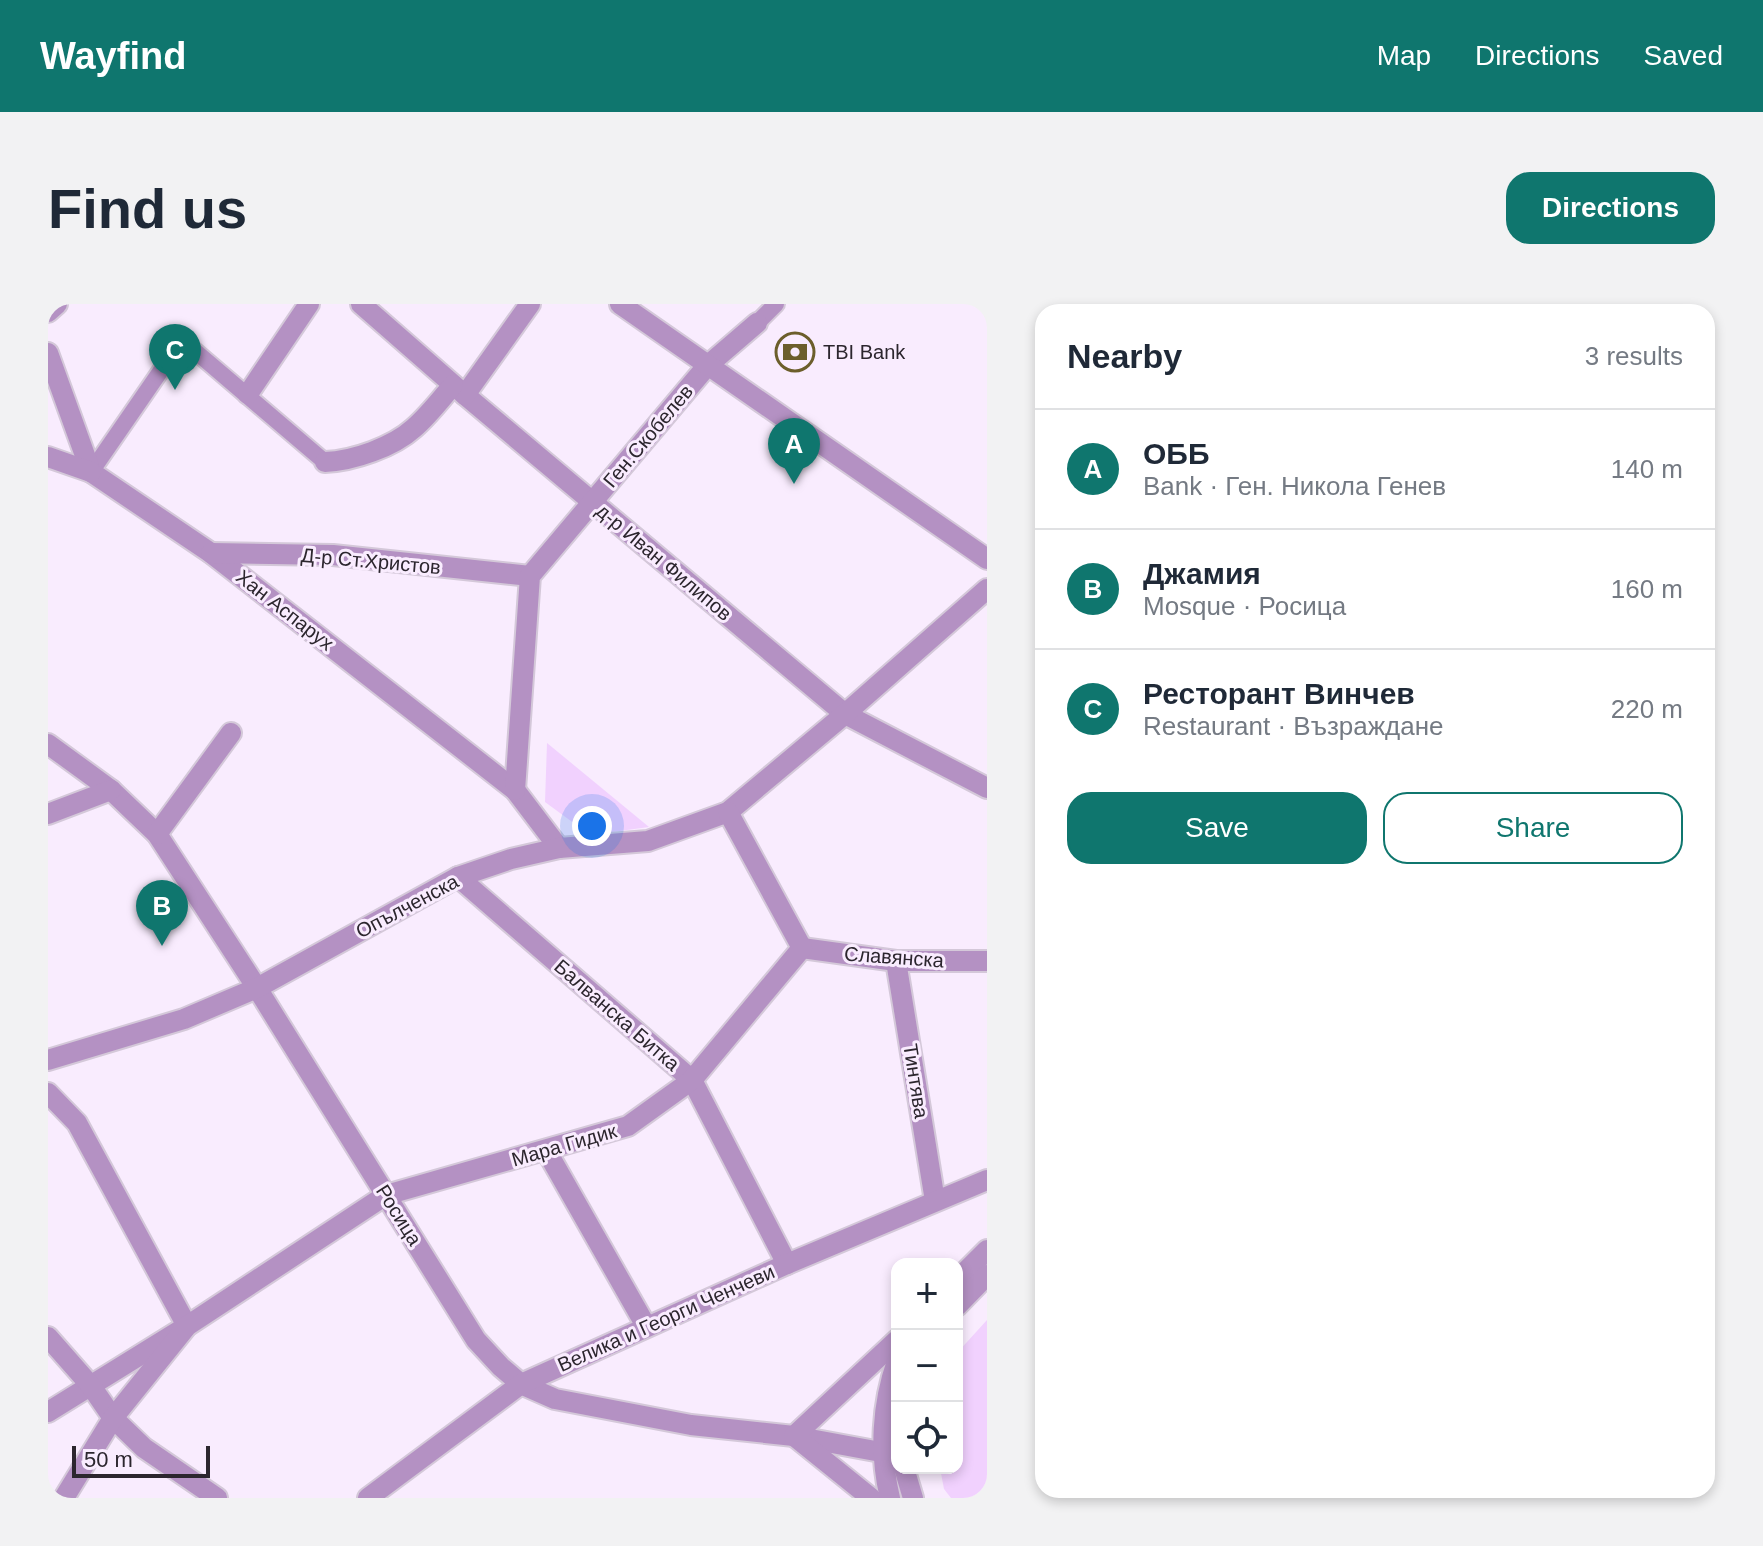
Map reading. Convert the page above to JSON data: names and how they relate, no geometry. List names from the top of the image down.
{
  "streets": {
    "street": [
      "Ген.Скобелев",
      "Д-р Ст.Христов",
      "д-р Иван Филипов",
      "Хан Аспарух",
      "Опълченска",
      "Славянска",
      "Балванска Битка",
      "Тинтява",
      "Мара Гидик",
      "Росица",
      "Велика и Георги Ченчеви"
    ]
  },
  "crossings": [
    ["Ген.Скобелев", "Д-р Ст.Христов"],
    ["Ген.Скобелев", "д-р Иван Филипов"],
    ["Д-р Ст.Христов", "Хан Аспарух"],
    ["д-р Иван Филипов", "Опълченска"],
    ["Хан Аспарух", "Опълченска"],
    ["Опълченска", "Балванска Битка"],
    ["Опълченска", "Росица"],
    ["Славянска", "Тинтява"],
    ["Славянска", "Мара Гидик"],
    ["Балванска Битка", "Мара Гидик"],
    ["Балванска Битка", "Велика и Георги Ченчеви"],
    ["Тинтява", "Велика и Георги Ченчеви"],
    ["Мара Гидик", "Росица"],
    ["Росица", "Велика и Георги Ченчеви"]
  ],
  "places": {
    "bank": ["TBI Bank"]
  },
  "scale_bar": "50 m",
  "page": {
    "header": "Wayfind",
    "nav": ["Map", "Directions", "Saved"],
    "buttons": [
      "Directions",
      ["Save", "Share"]
    ],
    "title": "Find us",
    "heading": ["Nearby", "3 results"],
    "pins": ["C", "A", "B"],
    "list": [
      {
        "mark": "A",
        "name": "ОББ",
        "note": "Bank · Ген. Никола Генев",
        "value": "140 m"
      },
      {
        "mark": "B",
        "name": "Джамия",
        "note": "Mosque · Росица",
        "value": "160 m"
      },
      {
        "mark": "C",
        "name": "Ресторант Винчев",
        "note": "Restaurant · Възраждане",
        "value": "220 m"
      }
    ],
    "map_buttons": ["+", "−"],
    "scale": "50 m"
  }
}
